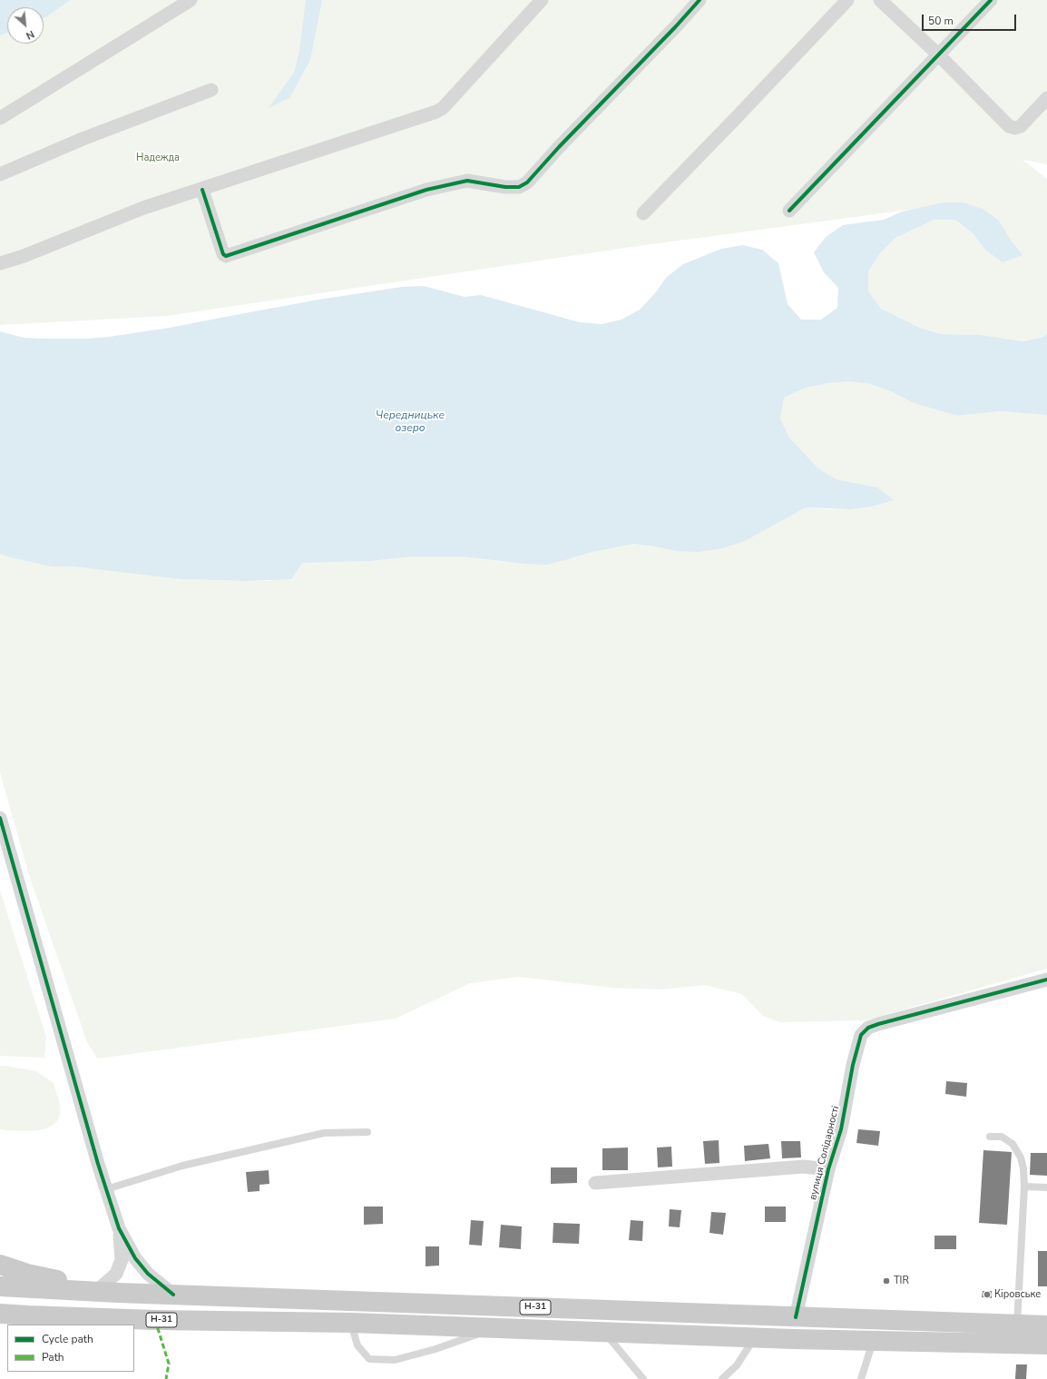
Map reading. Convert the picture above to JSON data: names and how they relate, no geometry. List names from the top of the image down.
{
  "streets": {
    "main road": ["Н-31"],
    "street": ["вулиця Солідарності"]
  },
  "crossings": [
    ["вулиця Солідарності", "Н-31"]
  ],
  "water": ["Чередницьке озеро"],
  "parks": ["Надежда"],
  "places": ["TIR", "Кіровське"],
  "legend": ["Cycle path", "Path"],
  "scale_bar": "50 m",
  "north": "bottom right"
}
